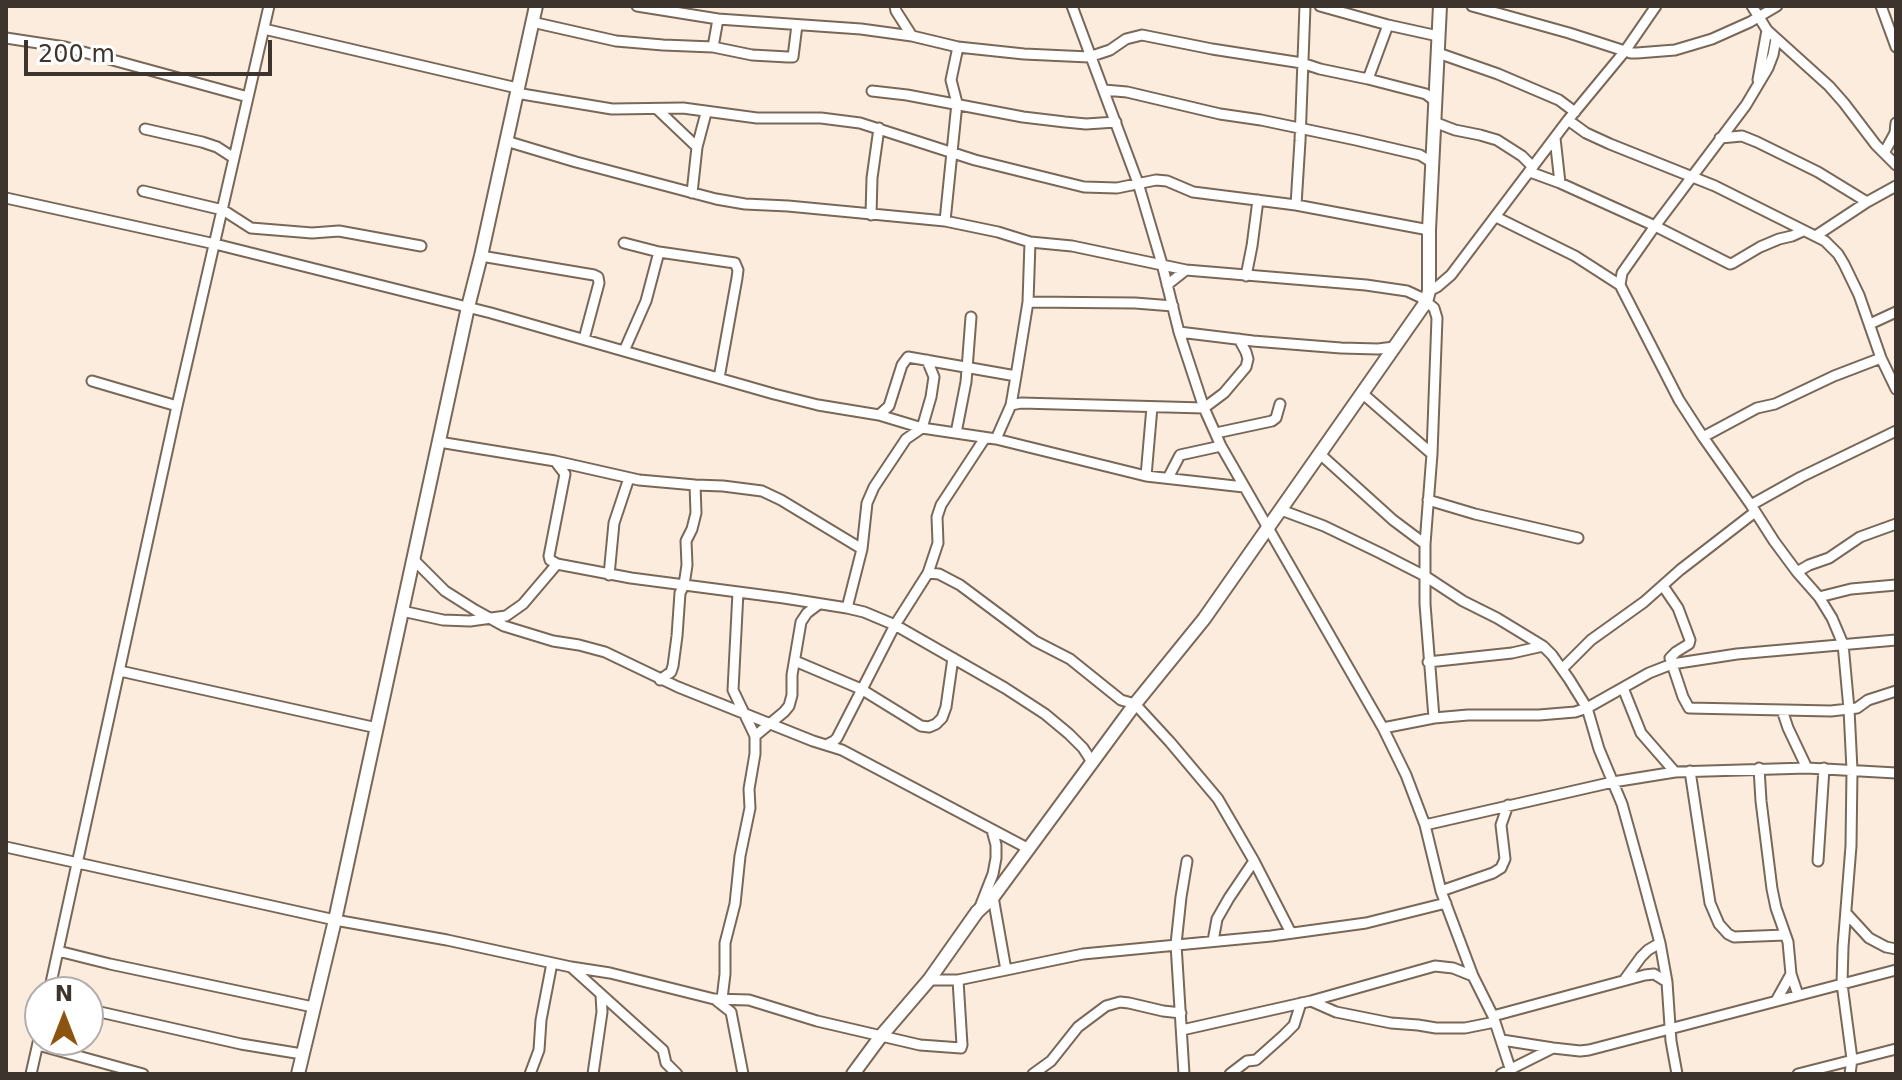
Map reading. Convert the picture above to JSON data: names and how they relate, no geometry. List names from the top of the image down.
{
  "scale_bar": "200 m",
  "north": "top"
}
